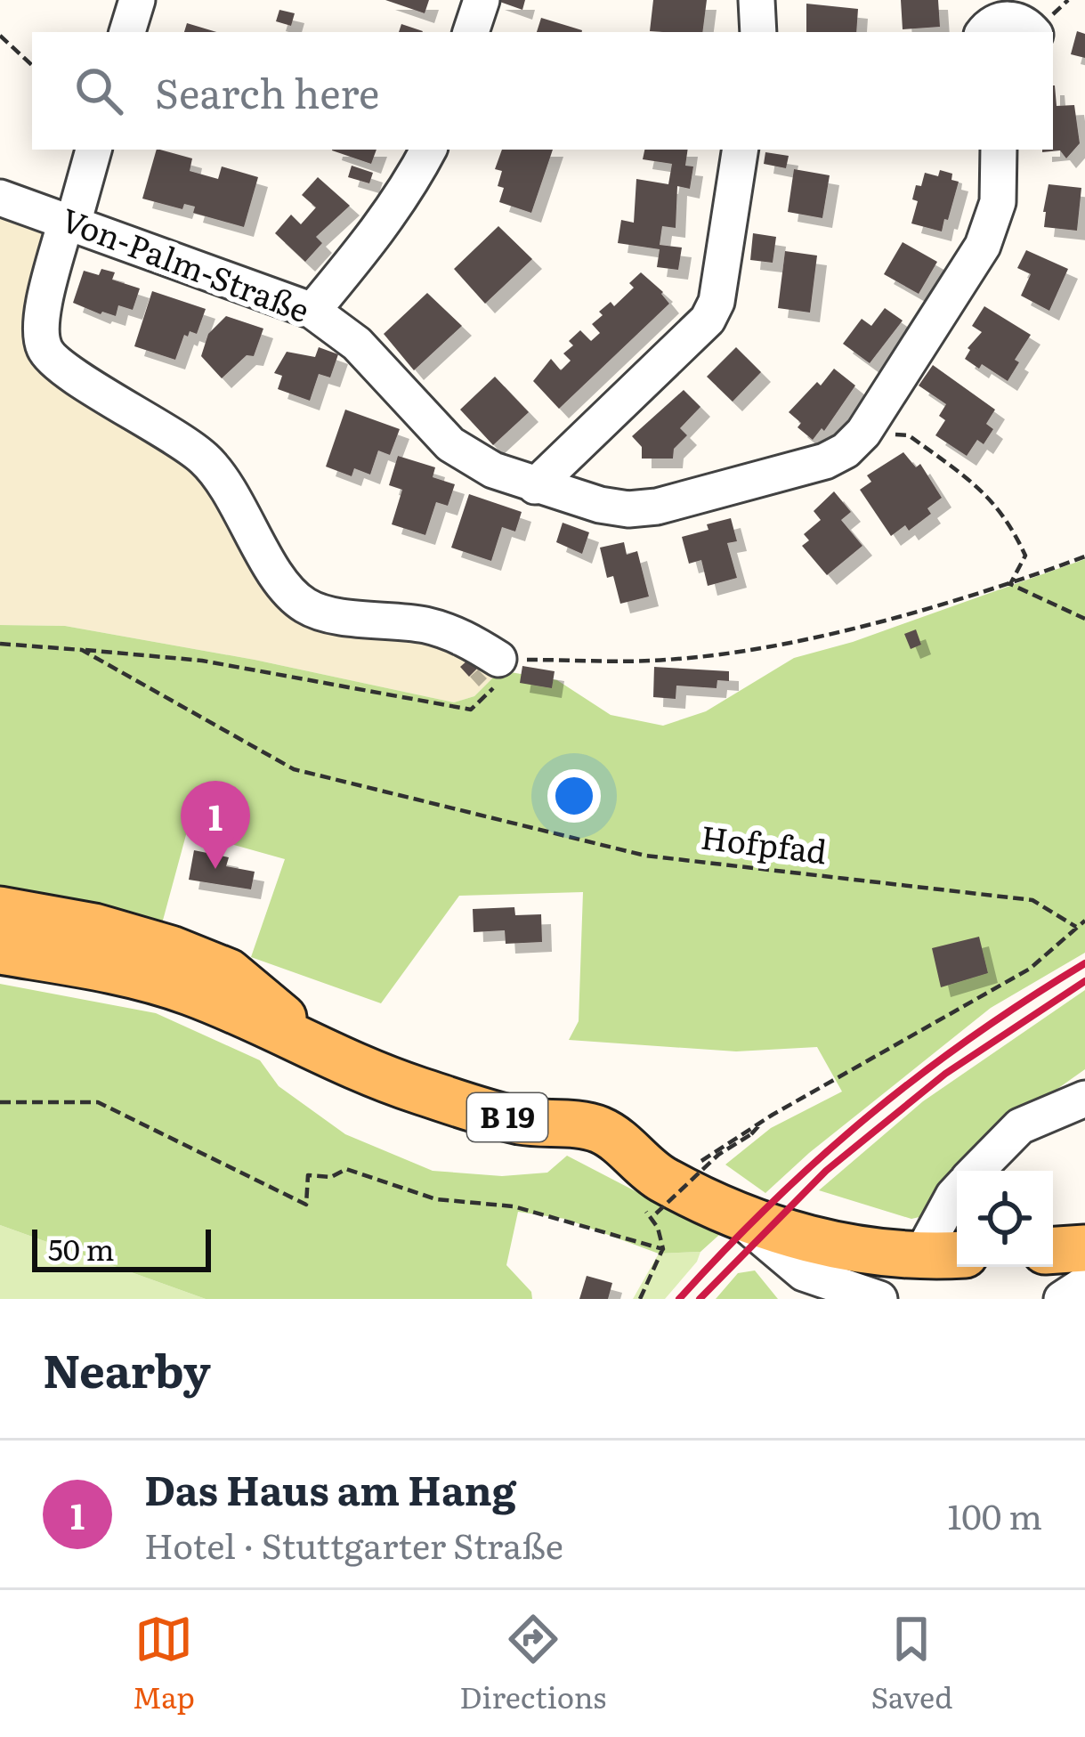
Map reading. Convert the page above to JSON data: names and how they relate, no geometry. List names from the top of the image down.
{
  "streets": {
    "main road": ["B 19"],
    "street": ["Von-Palm-Straße"],
    "path": ["Hofpfad"]
  },
  "scale_bar": "50 m",
  "page": {
    "search": "Search here",
    "pins": "1",
    "scale": "50 m",
    "heading": "Nearby",
    "list": [
      {
        "mark": "1",
        "name": "Das Haus am Hang",
        "note": "Hotel · Stuttgarter Straße",
        "value": "100 m"
      }
    ],
    "nav": ["Map", "Directions", "Saved"]
  }
}
